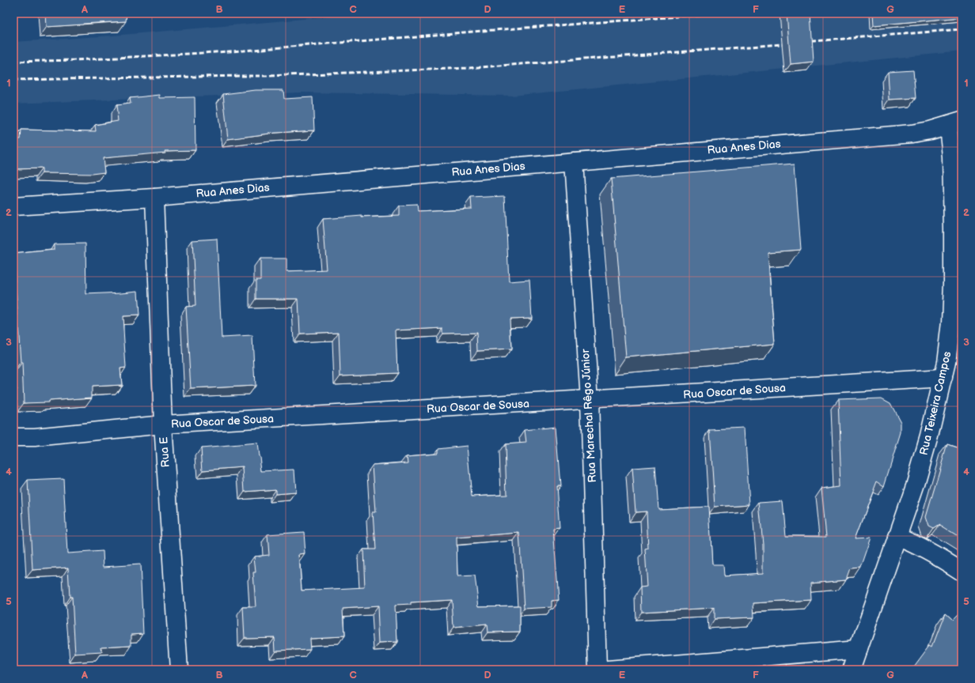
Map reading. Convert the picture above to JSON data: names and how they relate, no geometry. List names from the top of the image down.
{
  "streets": {
    "street": [
      "Rua Anes Dias",
      "Rua Oscar de Sousa",
      "Rua Teixeira Campos",
      "Rua Marechal Rêgo Júnior",
      "Rua E"
    ]
  },
  "crossings": [
    ["Rua Anes Dias", "Rua Teixeira Campos"],
    ["Rua Anes Dias", "Rua Marechal Rêgo Júnior"],
    ["Rua Anes Dias", "Rua E"],
    ["Rua Oscar de Sousa", "Rua Teixeira Campos"],
    ["Rua Oscar de Sousa", "Rua Marechal Rêgo Júnior"],
    ["Rua Oscar de Sousa", "Rua E"]
  ],
  "grid": {
    "columns": [
      "A",
      "B",
      "C",
      "D",
      "E",
      "F",
      "G"
    ],
    "rows": [
      "1",
      "2",
      "3",
      "4",
      "5"
    ]
  }
}
